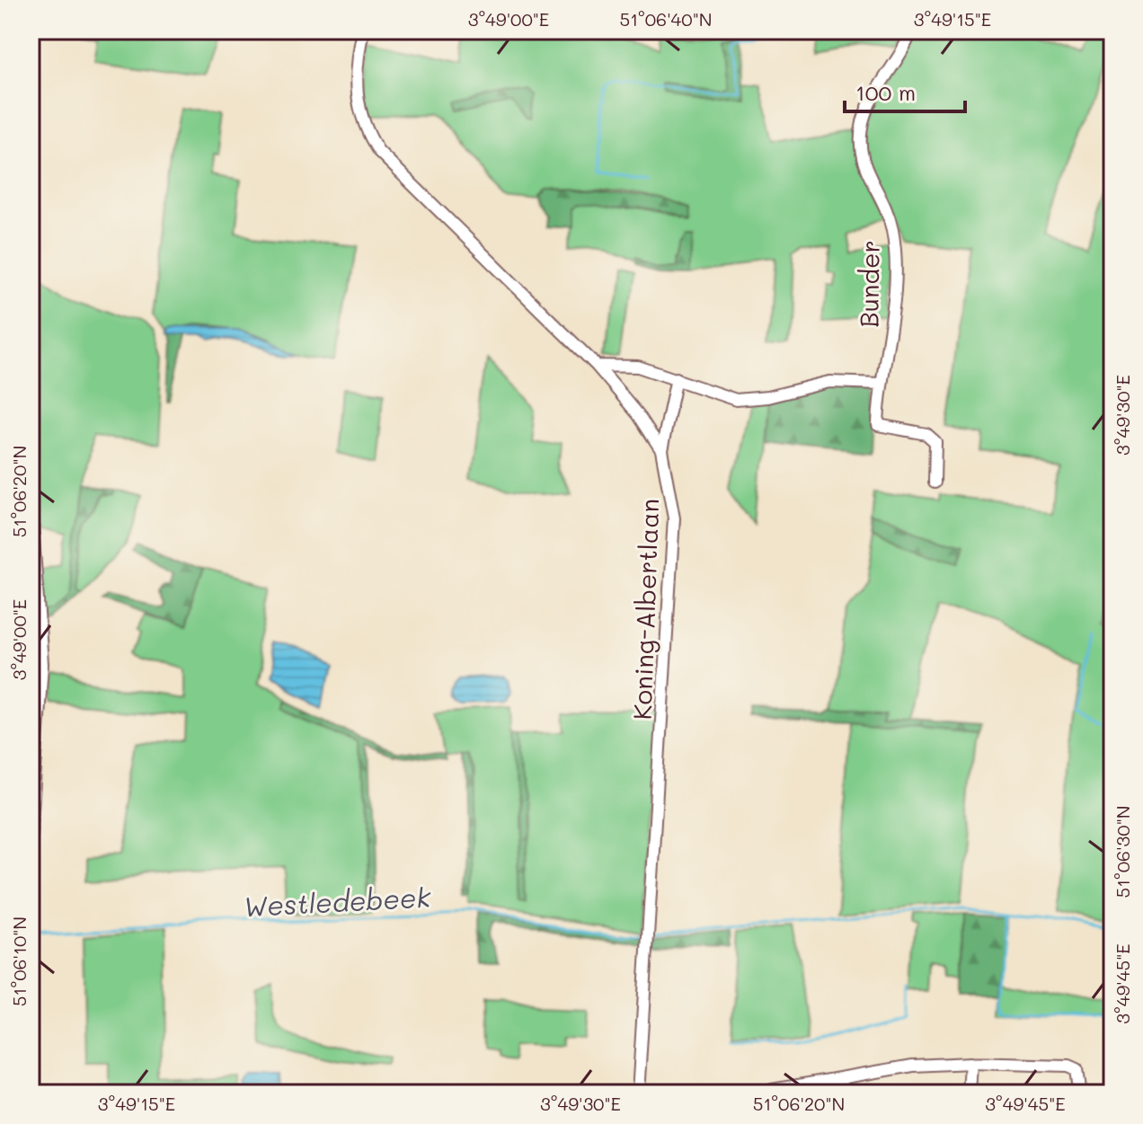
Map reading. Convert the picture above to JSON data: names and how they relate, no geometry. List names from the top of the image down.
{
  "streets": {
    "street": ["Bunder", "Koning-Albertlaan"]
  },
  "water": ["Westledebeek"],
  "scale_bar": "100 m",
  "coordinates": [
    "3°49'00\"E",
    "51°06'40\"N",
    "3°49'15\"E",
    "3°49'30\"E",
    "51°06'20\"N",
    "51°06'30\"N",
    "51°06'10\"N",
    "3°49'45\"E"
  ]
}
